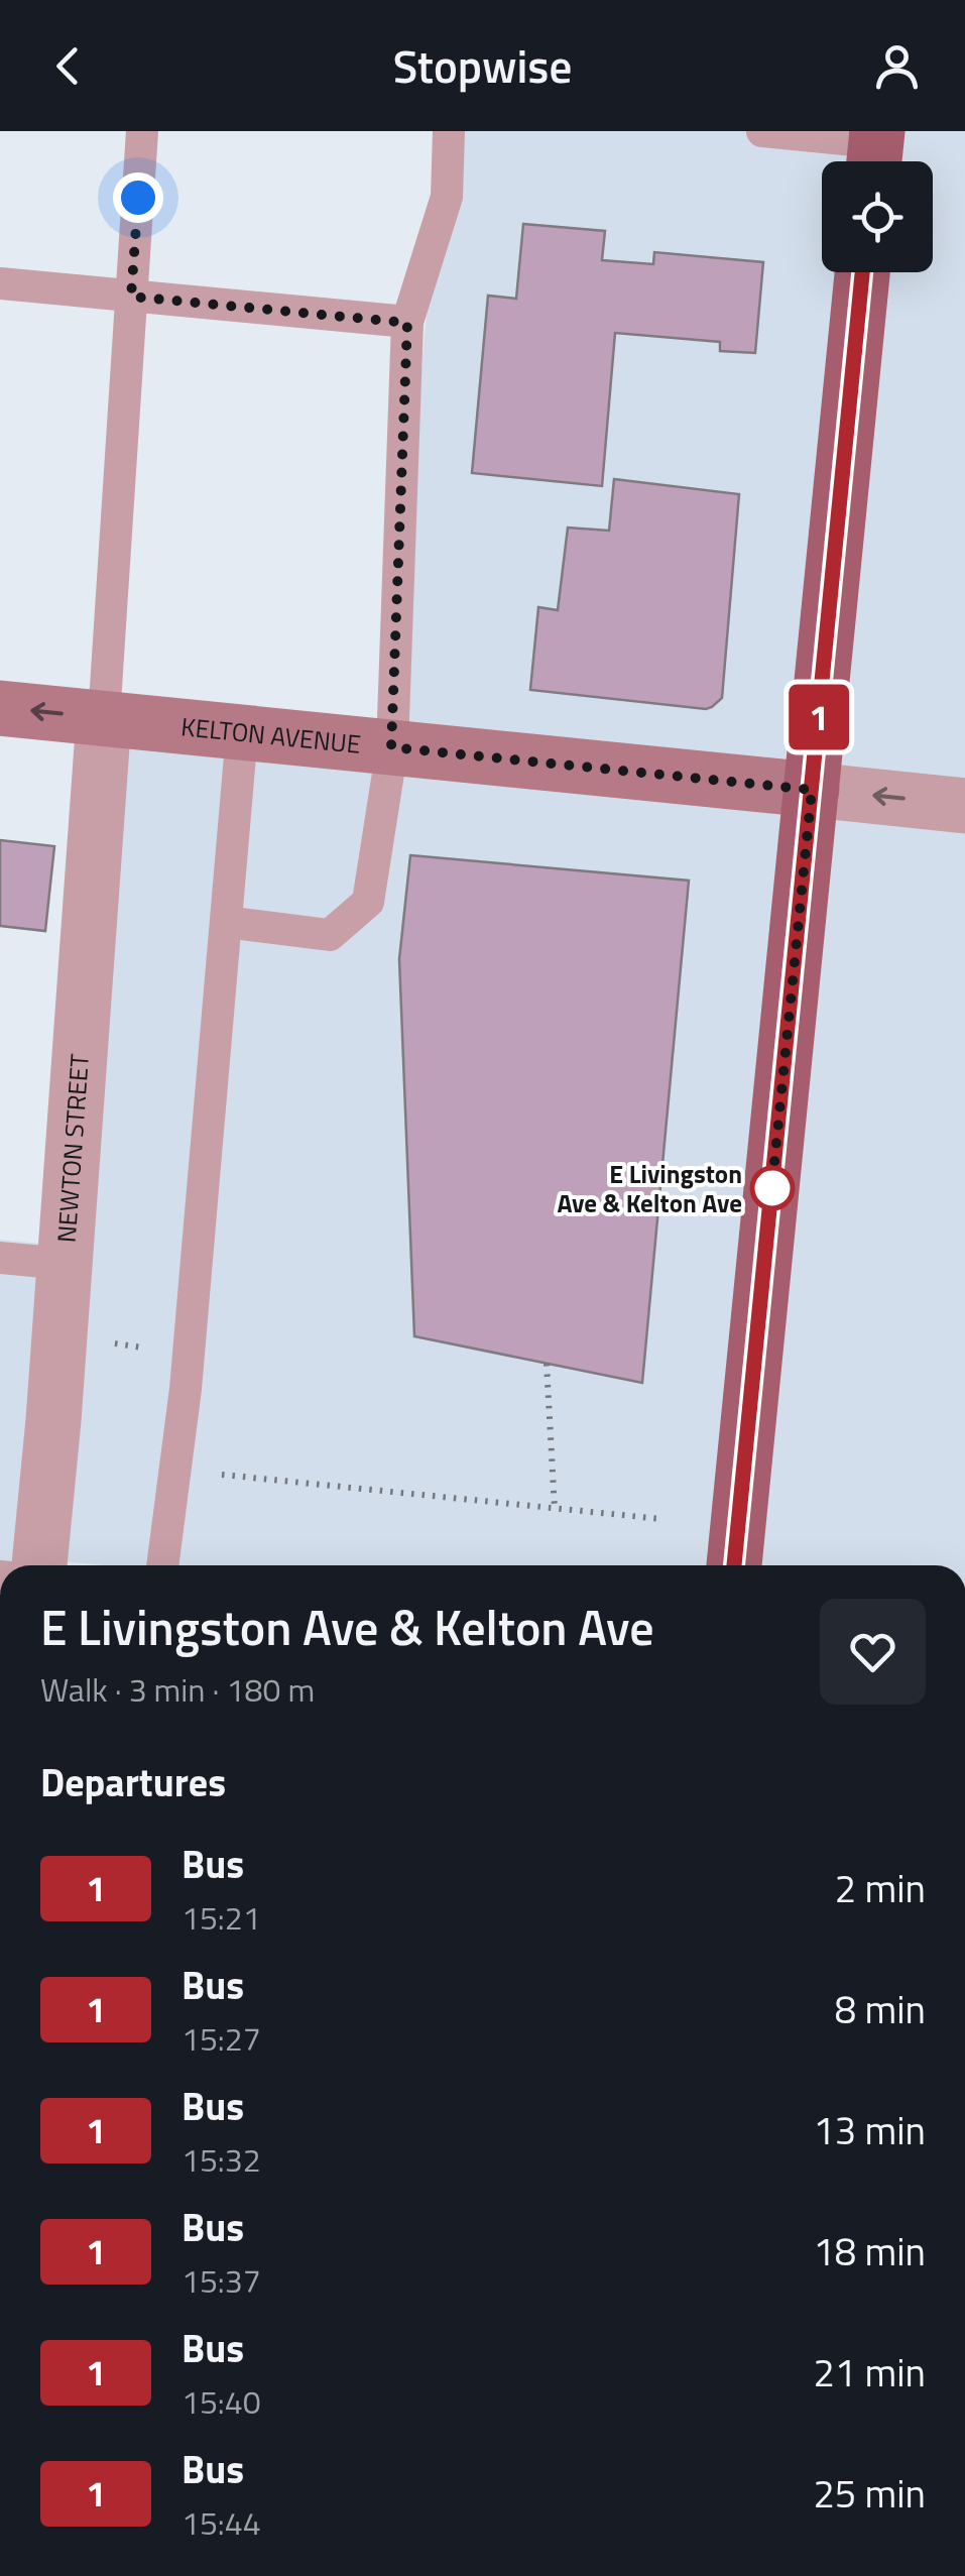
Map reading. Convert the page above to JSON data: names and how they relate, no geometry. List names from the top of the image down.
{
  "streets": {
    "main road": ["KELTON AVENUE"],
    "street": ["NEWTON STREET"]
  },
  "crossings": [
    ["KELTON AVENUE", "NEWTON STREET"]
  ],
  "places": ["E Livingston Ave & Kelton Ave"],
  "lines": ["bus line 1"],
  "page": {
    "header": "Stopwise",
    "on_map": "1",
    "heading": [
      ["E Livingston Ave & Kelton Ave", "Walk · 3 min · 180 m"],
      "Departures"
    ],
    "list": [
      {
        "mark": "1",
        "name": "Bus",
        "note": "15:21",
        "value": "2 min"
      },
      {
        "mark": "1",
        "name": "Bus",
        "note": "15:27",
        "value": "8 min"
      },
      {
        "mark": "1",
        "name": "Bus",
        "note": "15:32",
        "value": "13 min"
      },
      {
        "mark": "1",
        "name": "Bus",
        "note": "15:37",
        "value": "18 min"
      },
      {
        "mark": "1",
        "name": "Bus",
        "note": "15:40",
        "value": "21 min"
      },
      {
        "mark": "1",
        "name": "Bus",
        "note": "15:44",
        "value": "25 min"
      }
    ]
  }
}
